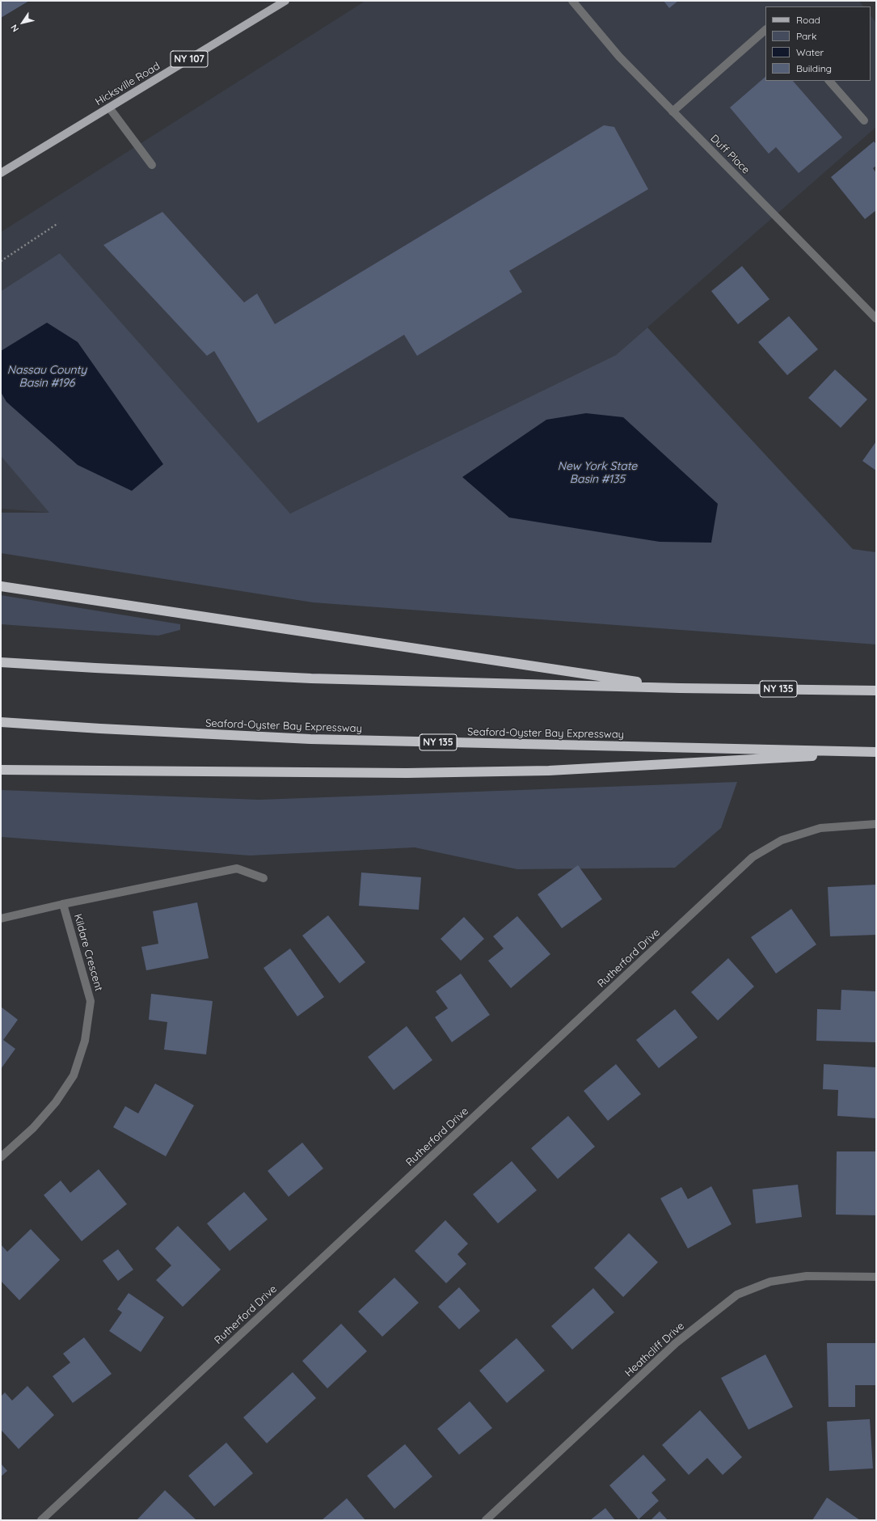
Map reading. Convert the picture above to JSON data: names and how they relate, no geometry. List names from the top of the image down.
{
  "streets": {
    "highway": ["NY 135", "Seaford-Oyster Bay Expressway"],
    "main road": ["NY 107", "Hicksville Road"],
    "street": [
      "Duff Place",
      "Kildare Crescent",
      "Rutherford Drive",
      "Heathcliff Drive"
    ]
  },
  "water": ["Nassau County Basin #196", "New York State Basin #135"],
  "legend": [
    "Road",
    "Park",
    "Water",
    "Building"
  ],
  "north": "bottom left"
}
